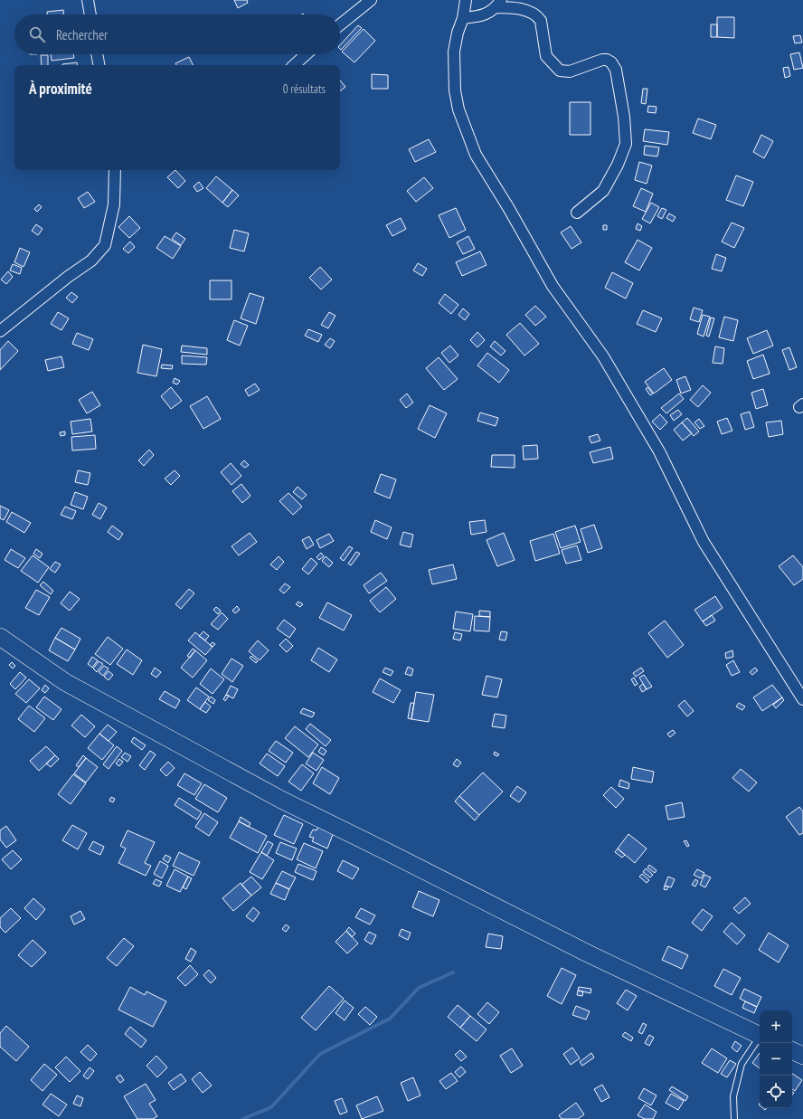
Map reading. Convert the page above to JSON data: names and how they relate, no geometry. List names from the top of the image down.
{
  "page": {
    "search": "Rechercher",
    "heading": ["À proximité", "0 résultats"],
    "map_buttons": ["+", "−"]
  }
}
